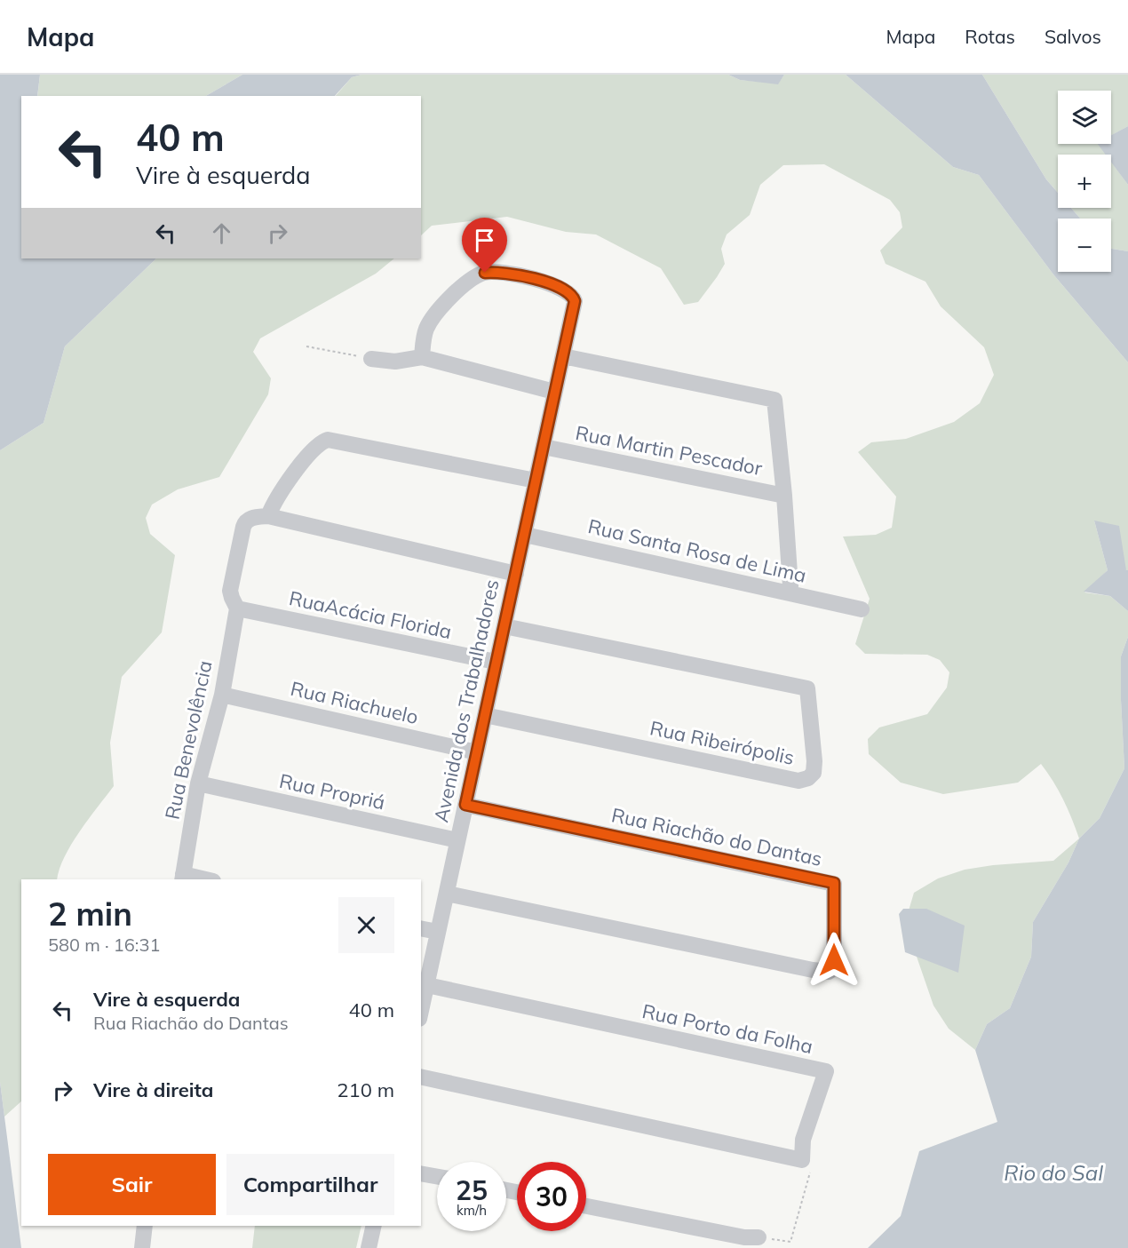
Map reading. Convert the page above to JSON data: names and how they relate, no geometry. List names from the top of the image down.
{
  "streets": {
    "street": [
      "Rua Martin Pescador",
      "Rua Santa Rosa de Lima",
      "RuaAcácia Florida",
      "Avenida dos Trabalhadores",
      "Rua Riachuelo",
      "Rua Benevolência",
      "Rua Ribeirópolis",
      "Rua Propriá",
      "Rua Riachão do Dantas",
      "Rua Porto da Folha"
    ]
  },
  "crossings": [
    ["Rua Martin Pescador", "Avenida dos Trabalhadores"],
    ["Rua Santa Rosa de Lima", "Avenida dos Trabalhadores"],
    ["RuaAcácia Florida", "Avenida dos Trabalhadores"],
    ["RuaAcácia Florida", "Rua Benevolência"],
    ["Avenida dos Trabalhadores", "Rua Riachuelo"],
    ["Avenida dos Trabalhadores", "Rua Ribeirópolis"],
    ["Avenida dos Trabalhadores", "Rua Propriá"],
    ["Avenida dos Trabalhadores", "Rua Riachão do Dantas"],
    ["Avenida dos Trabalhadores", "Rua Porto da Folha"],
    ["Rua Riachuelo", "Rua Benevolência"],
    ["Rua Benevolência", "Rua Propriá"]
  ],
  "water": ["Rio do Sal"],
  "page": {
    "header": "Mapa",
    "nav": ["Mapa", "Rotas", "Salvos"],
    "map_buttons": ["+", "−"],
    "turn": ["40 m", "Vire à esquerda"],
    "heading": ["2 min", "580 m · 16:31"],
    "list": [
      {
        "name": "Vire à esquerda",
        "note": "Rua Riachão do Dantas",
        "value": "40 m"
      },
      {
        "name": "Vire à direita",
        "value": "210 m"
      }
    ],
    "buttons": ["Sair", "Compartilhar"],
    "speed": "25 km/h",
    "limit": "30"
  }
}
